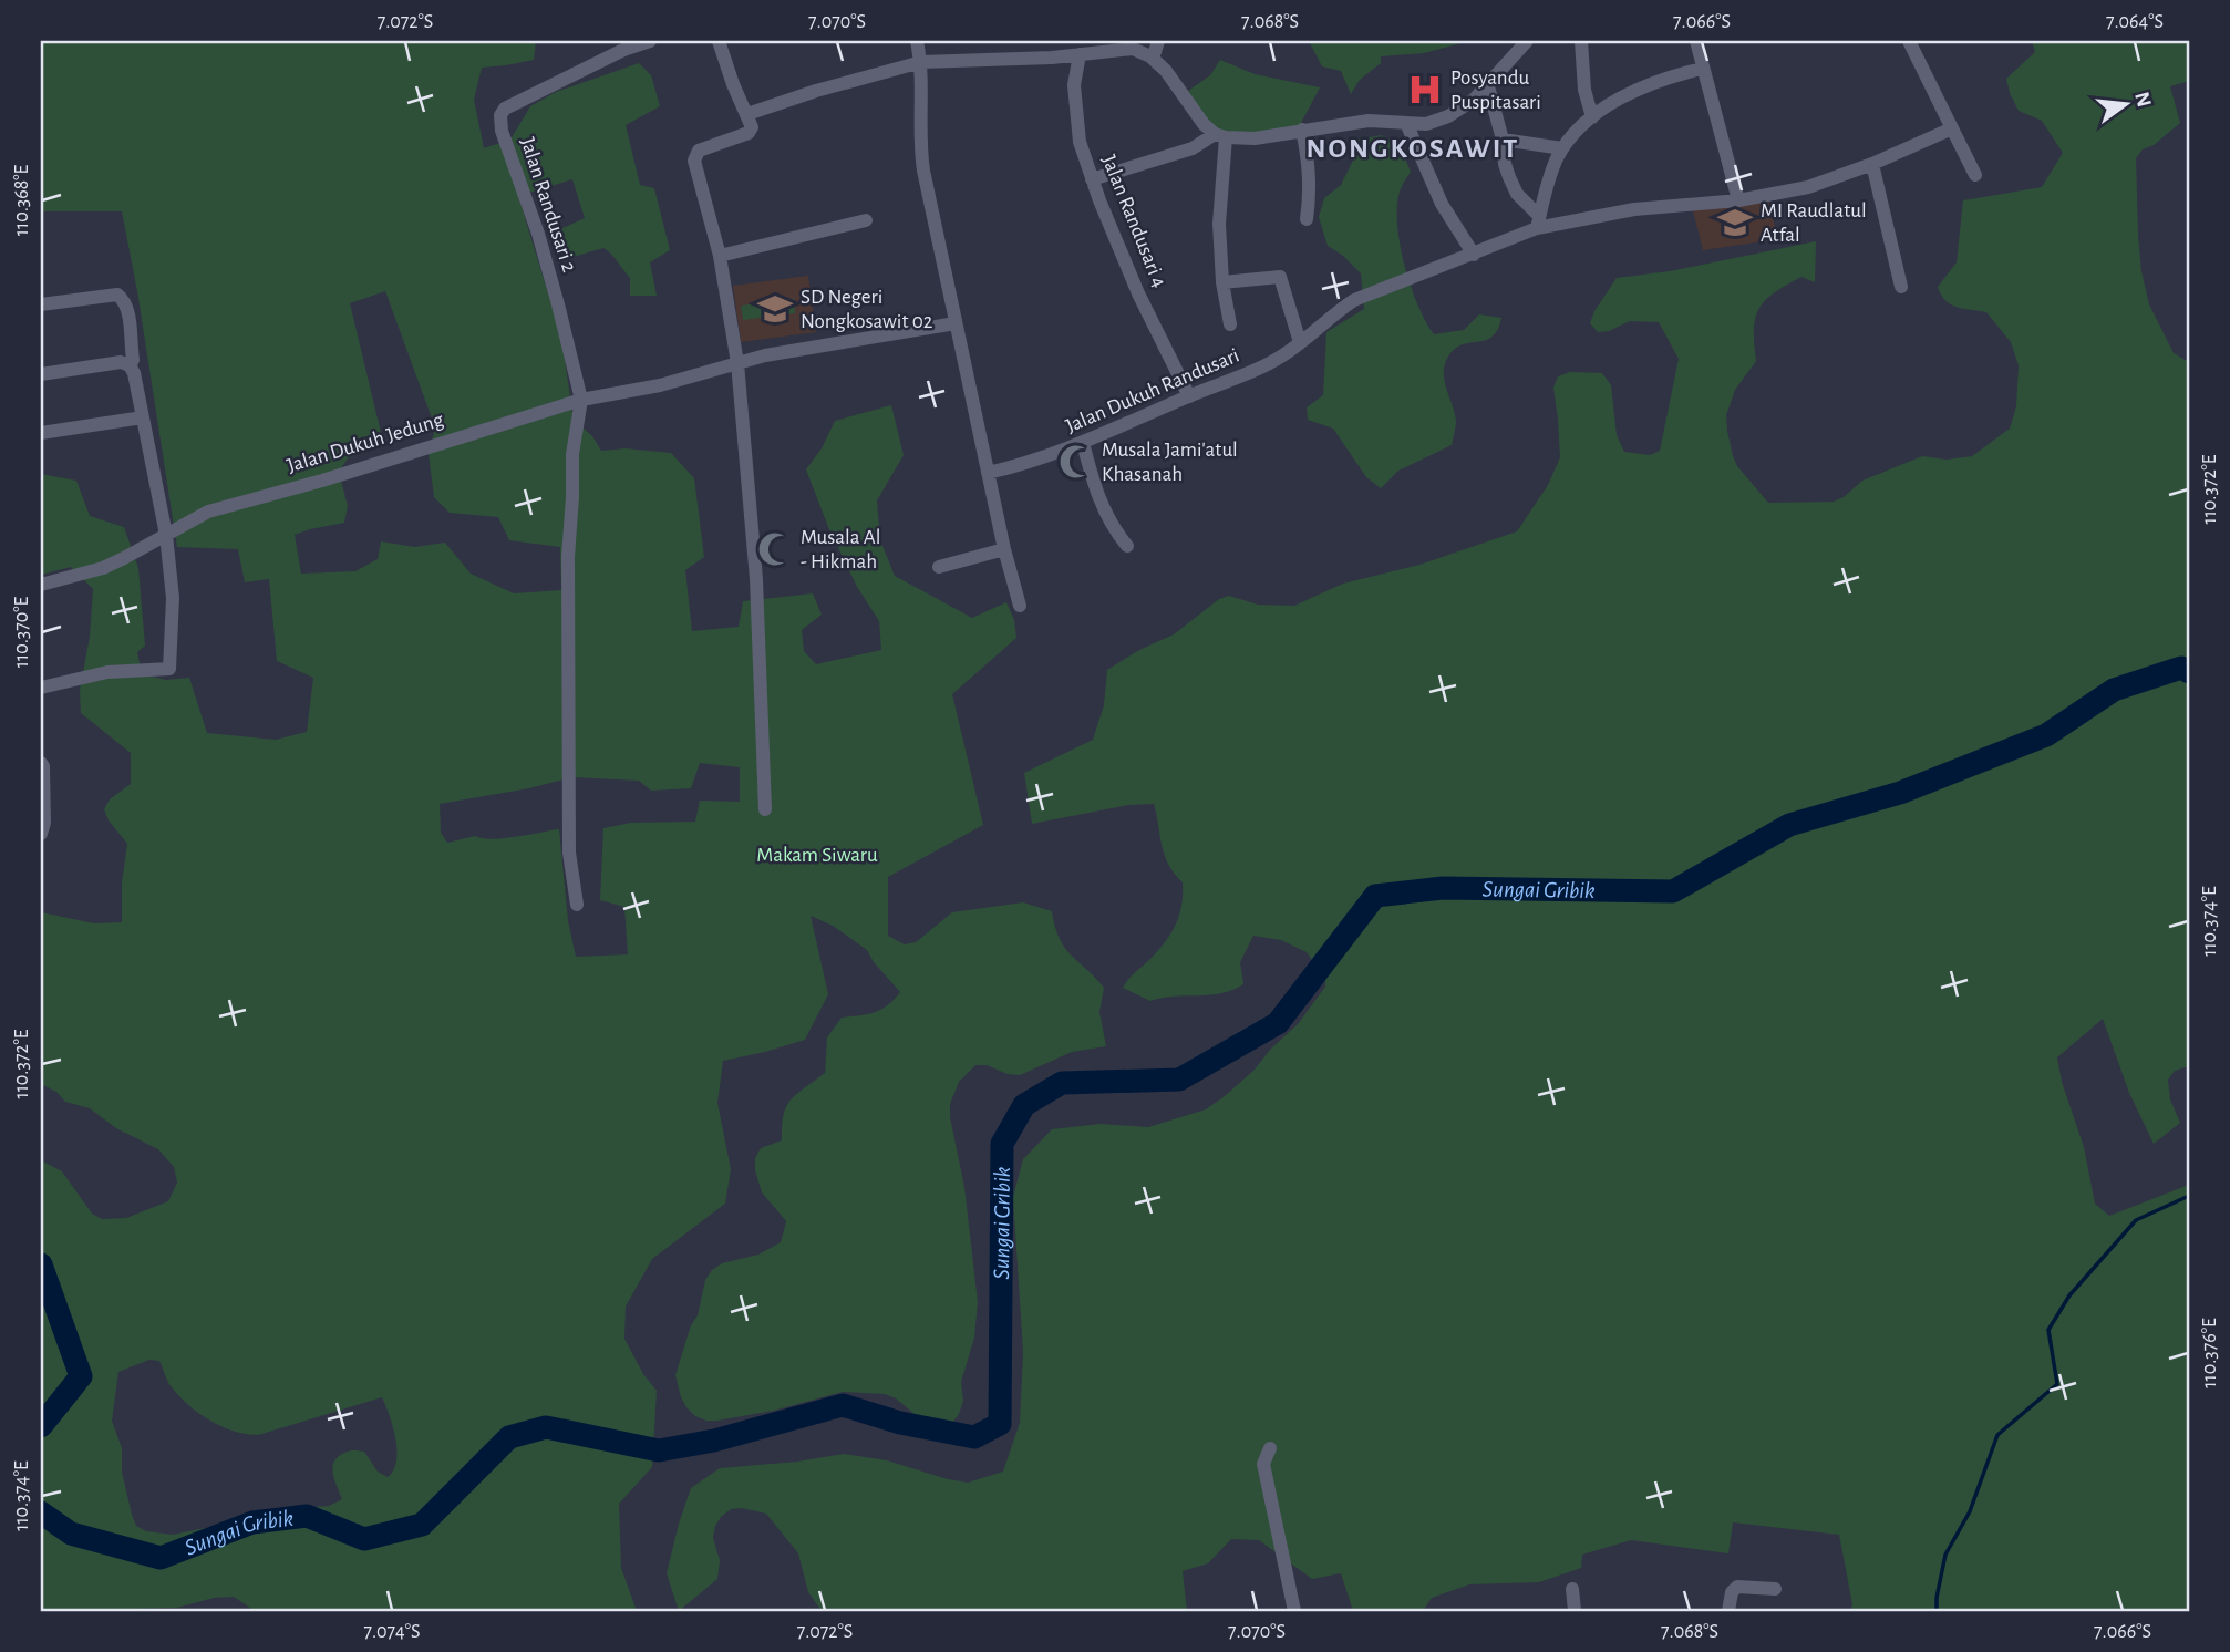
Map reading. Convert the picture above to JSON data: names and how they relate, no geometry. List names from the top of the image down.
{
  "streets": {
    "street": [
      "Jalan Randusari 2",
      "Jalan Randusari 4",
      "Jalan Dukuh Randusari",
      "Jalan Dukuh Jedung"
    ]
  },
  "crossings": [
    ["Jalan Randusari 2", "Jalan Dukuh Jedung"],
    ["Jalan Randusari 4", "Jalan Dukuh Randusari"]
  ],
  "districts": ["NONGKOSAWIT"],
  "water": ["Sungai Gribik"],
  "parks": ["Makam Siwaru"],
  "places": {
    "hospital": ["Posyandu Puspitasari"],
    "school or university": ["MI Raudlatul Atfal", "SD Negeri Nongkosawit 02"],
    "mosque": ["Musala Jami'atul Khasanah", "Musala Al - Hikmah"]
  },
  "north": "right",
  "coordinates": [
    "7.072°S",
    "7.070°S",
    "7.068°S",
    "7.066°S",
    "7.064°S",
    "110.368°E",
    "110.372°E",
    "110.370°E",
    "110.374°E",
    "110.376°E",
    "7.074°S"
  ]
}
